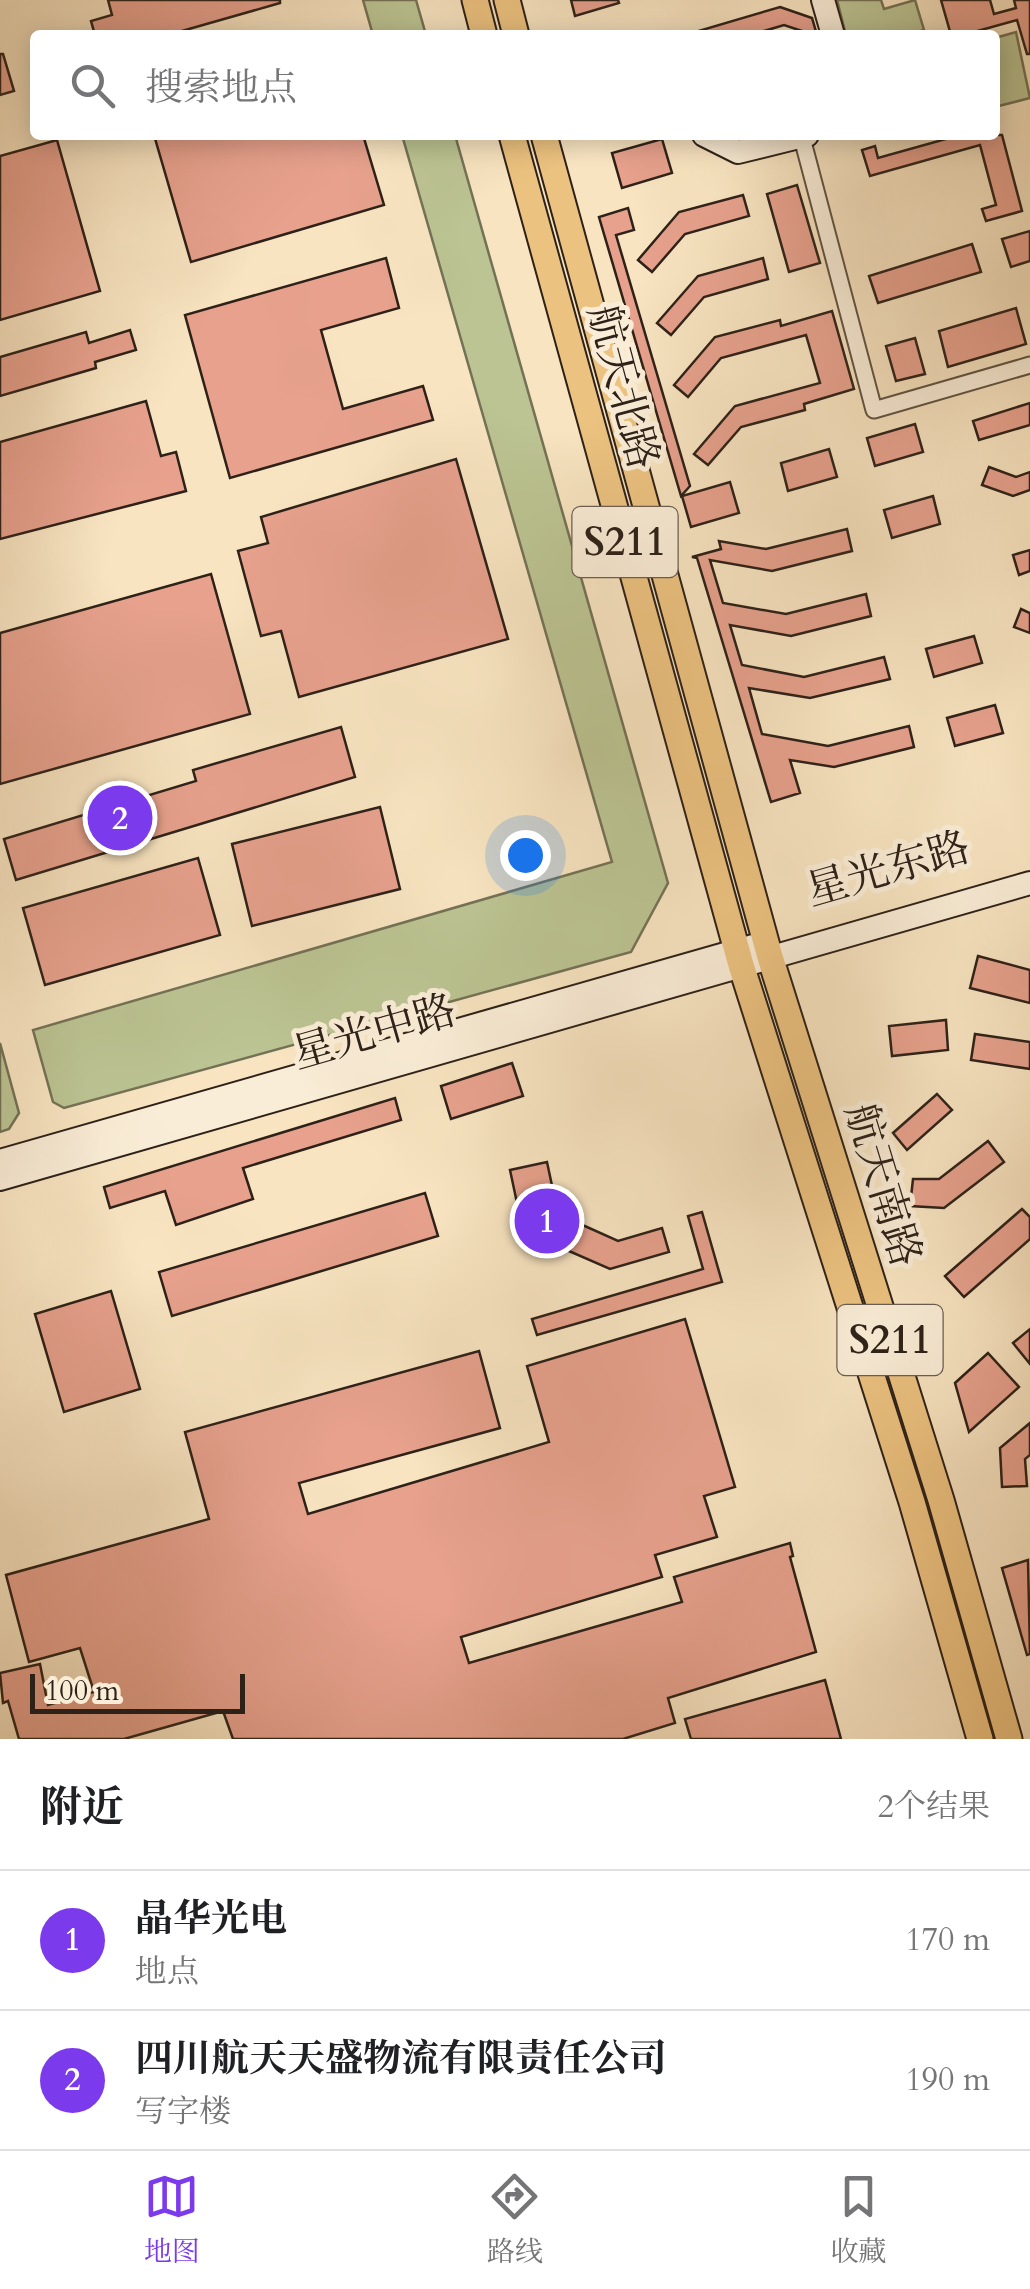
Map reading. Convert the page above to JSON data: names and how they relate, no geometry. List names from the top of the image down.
{
  "streets": {
    "main road": [
      "航天北路",
      "S211",
      "星光东路",
      "星光中路",
      "航天南路"
    ]
  },
  "crossings": [
    ["航天北路", "星光东路"],
    ["航天北路", "星光中路"],
    ["航天北路", "航天南路"],
    ["星光东路", "星光中路"],
    ["星光东路", "航天南路"],
    ["星光中路", "航天南路"]
  ],
  "scale_bar": "100 m",
  "page": {
    "search": "搜索地点",
    "pins": ["2", "1"],
    "scale": "100 m",
    "heading": ["附近", "2个结果"],
    "list": [
      {
        "mark": "1",
        "name": "晶华光电",
        "note": "地点",
        "value": "170 m"
      },
      {
        "mark": "2",
        "name": "四川航天天盛物流有限责任公司",
        "note": "写字楼",
        "value": "190 m"
      }
    ],
    "nav": ["地图", "路线", "收藏"]
  }
}
